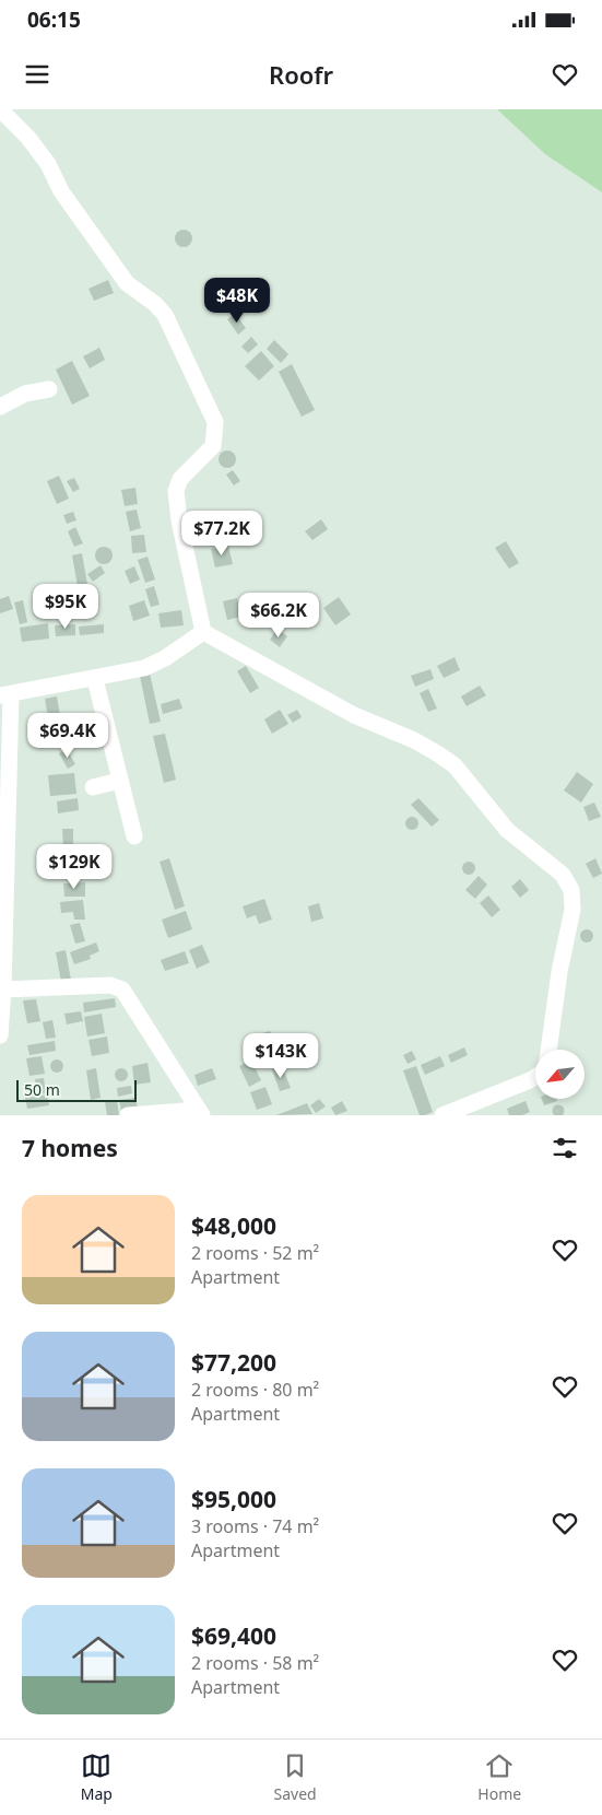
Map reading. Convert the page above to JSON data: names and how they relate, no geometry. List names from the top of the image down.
{
  "scale_bar": "50 m",
  "north": "bottom left",
  "page": {
    "status": "06:15",
    "header": "Roofr",
    "price": [
      "$48K",
      "$77.2K",
      "$95K",
      "$66.2K",
      "$69.4K",
      "$129K",
      "$143K"
    ],
    "scale": "50 m",
    "heading": "7 homes",
    "list": [
      {
        "name": "$48,000",
        "note": "2 rooms · 52 m² · Apartment"
      },
      {
        "name": "$77,200",
        "note": "2 rooms · 80 m² · Apartment"
      },
      {
        "name": "$95,000",
        "note": "3 rooms · 74 m² · Apartment"
      },
      {
        "name": "$69,400",
        "note": "2 rooms · 58 m² · Apartment"
      }
    ],
    "tabs": ["Map", "Saved", "Home"]
  }
}
